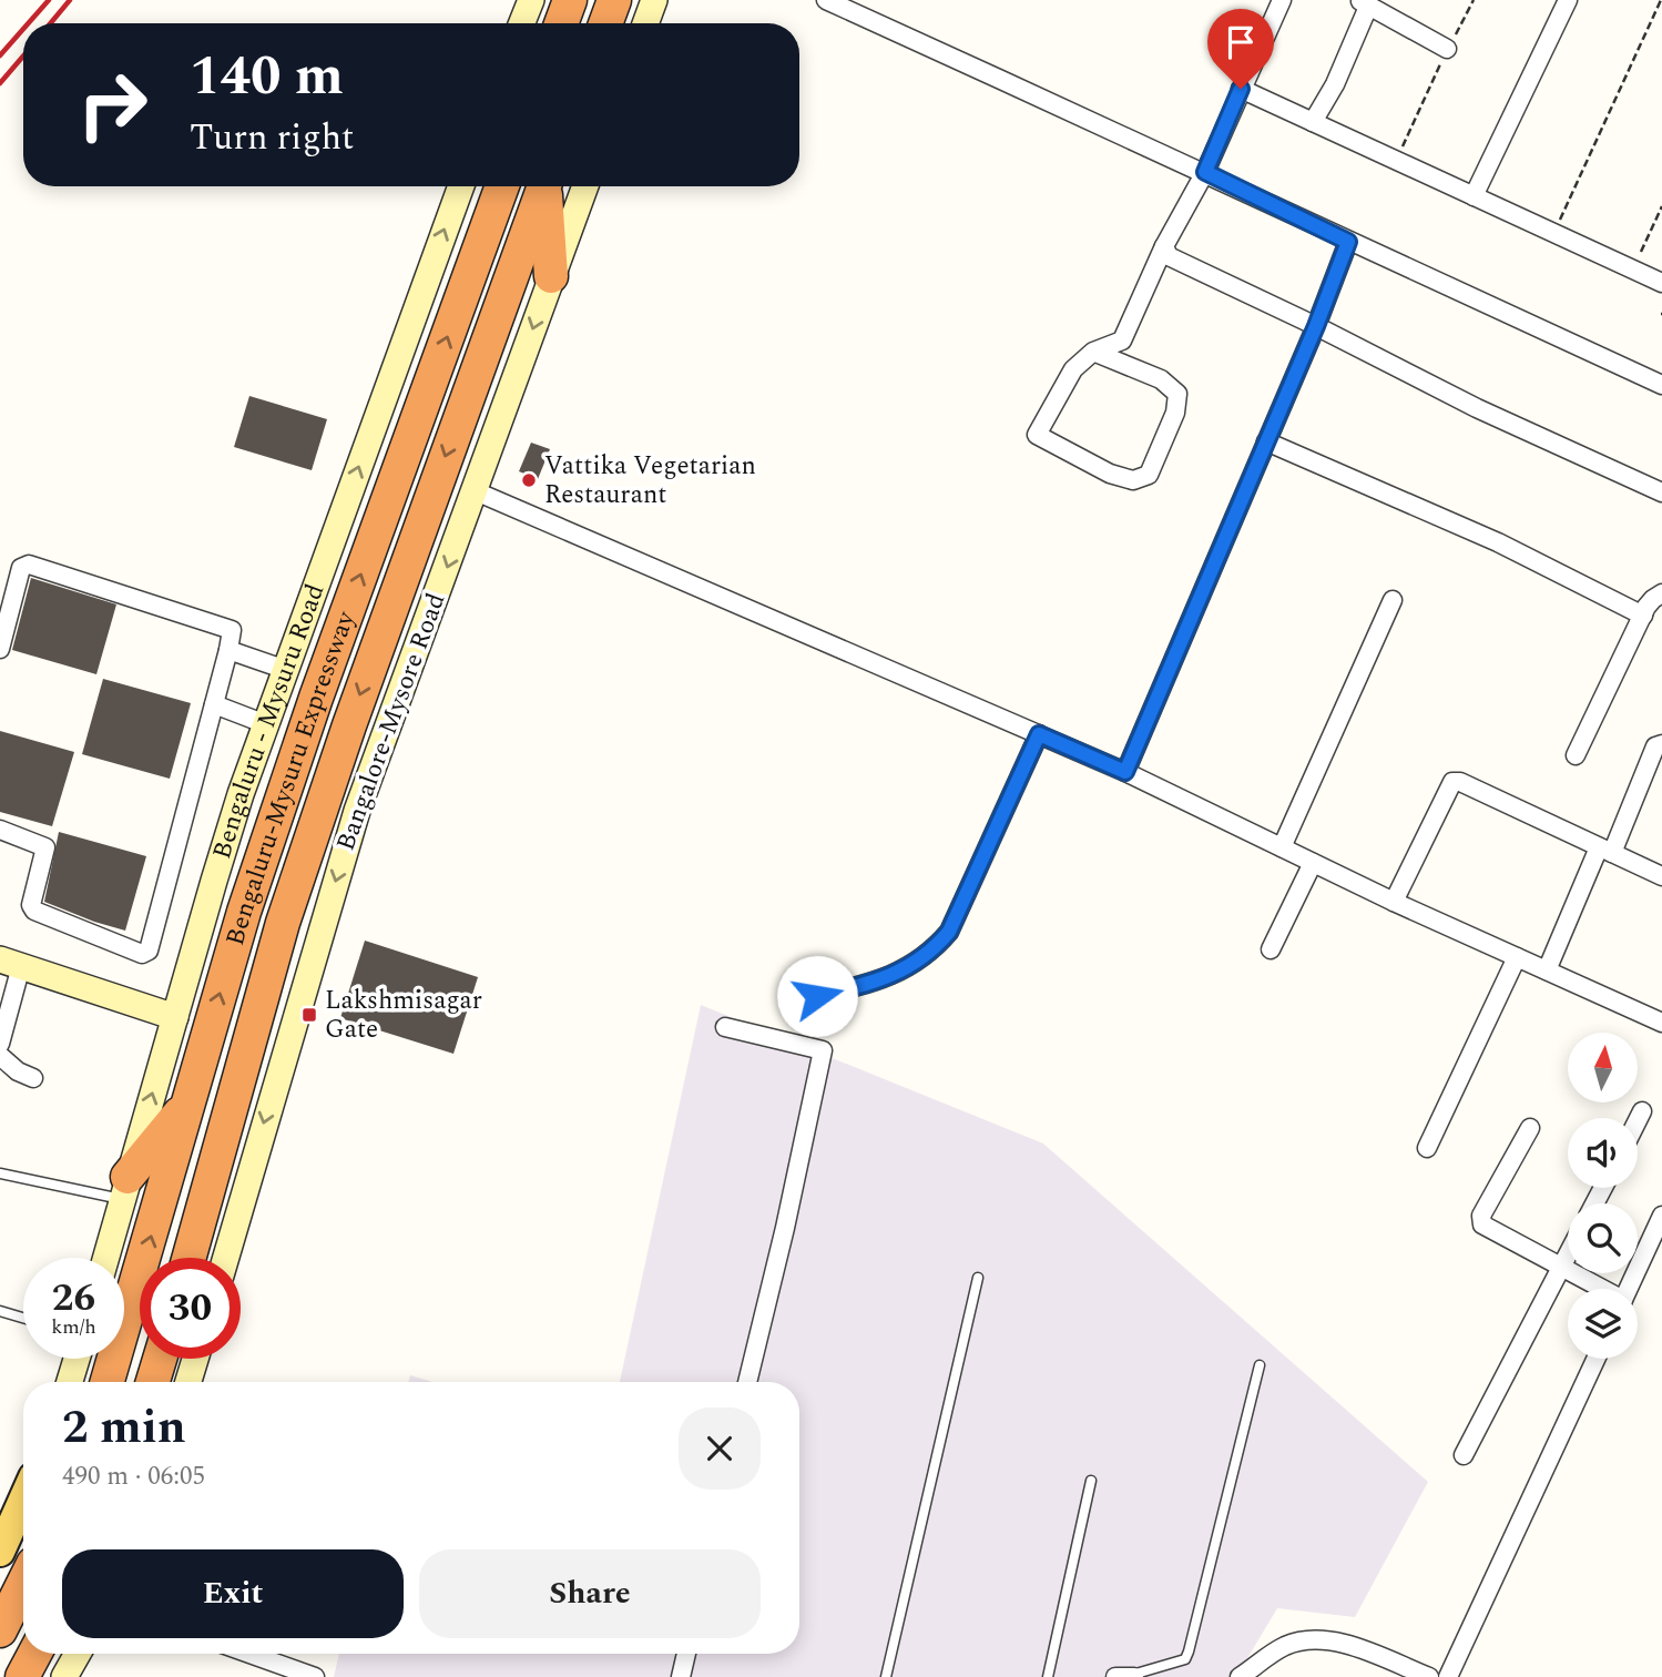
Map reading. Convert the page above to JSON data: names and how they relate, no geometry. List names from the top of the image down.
{
  "streets": {
    "highway": ["Bengaluru-Mysuru Expressway"],
    "street": ["Bengaluru - Mysuru Road", "Bangalore-Mysore Road"]
  },
  "one_way": ["Bengaluru - Mysuru Road", "Bangalore-Mysore Road"],
  "places": {
    "other": ["Vattika Vegetarian Restaurant"],
    "transit": ["Lakshmisagar Gate"]
  },
  "north": "top",
  "page": {
    "turn": ["140 m", "Turn right"],
    "speed": "26 km/h",
    "limit": "30",
    "heading": ["2 min", "490 m · 06:05"],
    "buttons": ["Exit", "Share"]
  }
}
